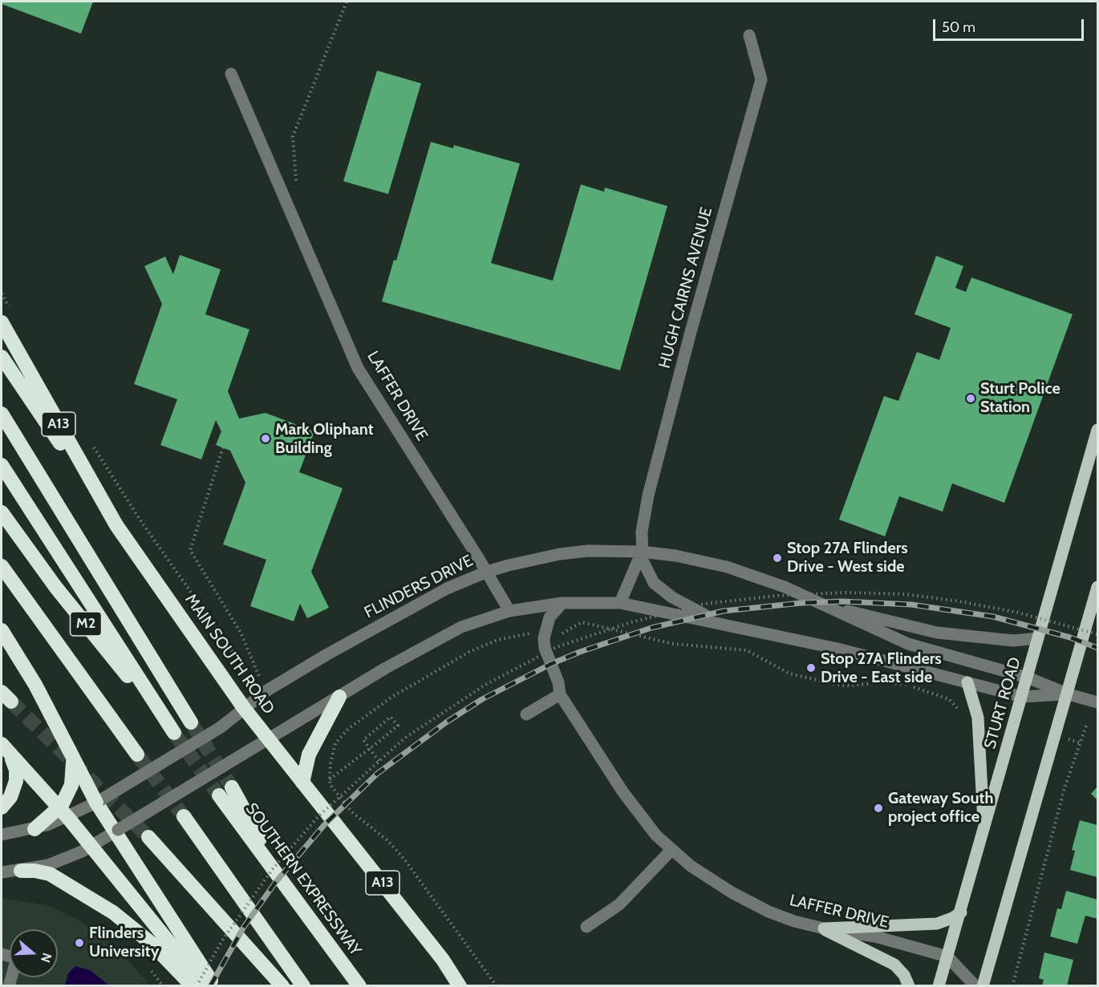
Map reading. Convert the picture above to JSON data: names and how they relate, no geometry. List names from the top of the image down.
{
  "streets": {
    "highway": [
      "A13",
      "M2",
      "MAIN SOUTH ROAD",
      "SOUTHERN EXPRESSWAY"
    ],
    "main road": ["STURT ROAD"],
    "street": ["HUGH CAIRNS AVENUE", "LAFFER DRIVE", "FLINDERS DRIVE"]
  },
  "crossings": [
    ["HUGH CAIRNS AVENUE", "FLINDERS DRIVE"],
    ["LAFFER DRIVE", "FLINDERS DRIVE"],
    ["LAFFER DRIVE", "STURT ROAD"],
    ["FLINDERS DRIVE", "MAIN SOUTH ROAD"],
    ["FLINDERS DRIVE", "STURT ROAD"]
  ],
  "places": [
    "Sturt Police Station",
    "Mark Oliphant Building",
    "Stop 27A Flinders Drive - West side",
    "Stop 27A Flinders Drive - East side",
    "Gateway South project office",
    "Flinders University"
  ],
  "scale_bar": "50 m",
  "north": "right"
}
